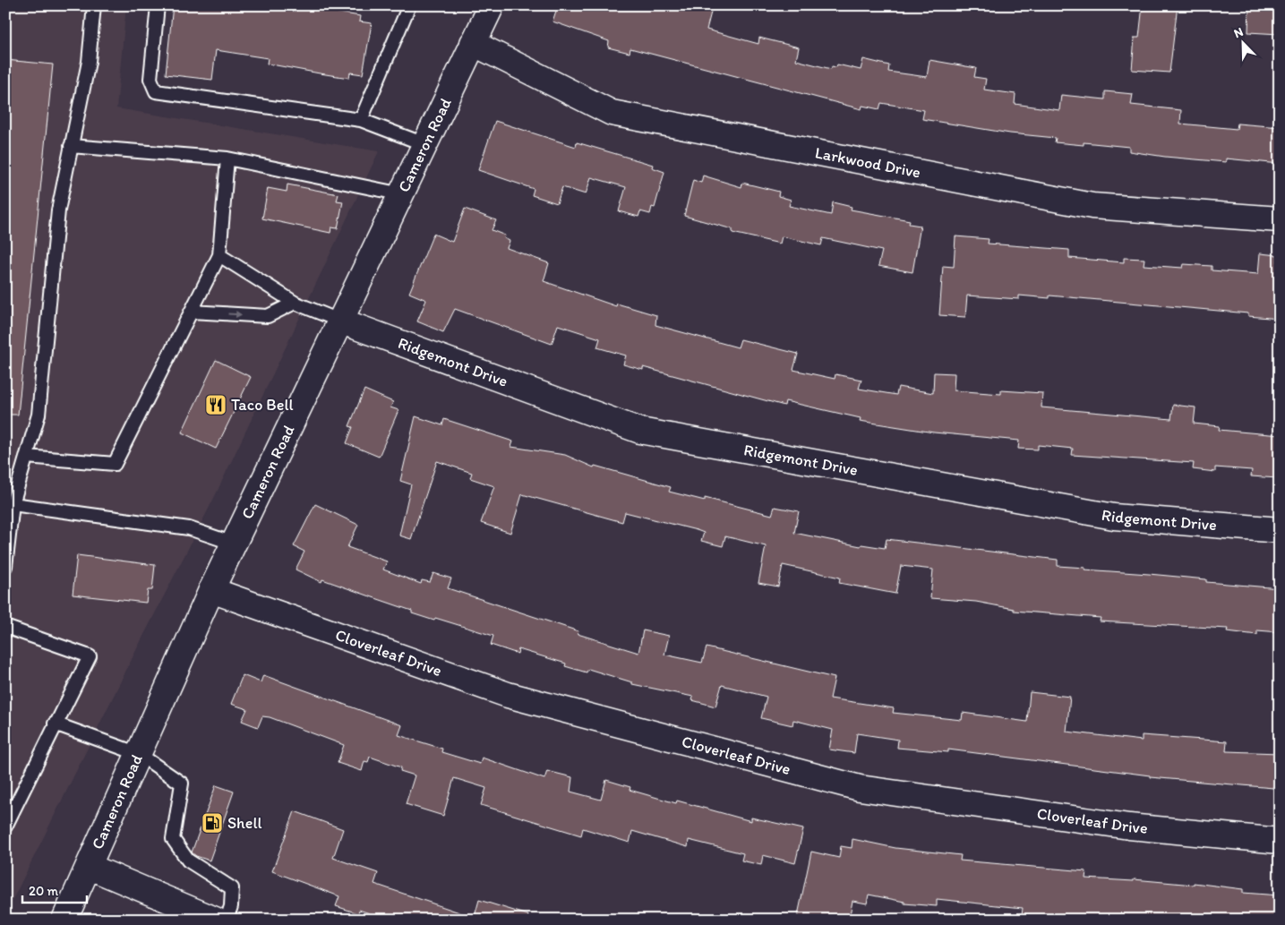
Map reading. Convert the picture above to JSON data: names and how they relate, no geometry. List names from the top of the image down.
{
  "streets": {
    "street": [
      "Cameron Road",
      "Larkwood Drive",
      "Ridgemont Drive",
      "Cloverleaf Drive"
    ]
  },
  "crossings": [
    ["Cameron Road", "Larkwood Drive"],
    ["Cameron Road", "Ridgemont Drive"],
    ["Cameron Road", "Cloverleaf Drive"]
  ],
  "places": {
    "restaurant": ["Taco Bell"],
    "fuel station": ["Shell"]
  },
  "scale_bar": "20 m",
  "north": "top left"
}
